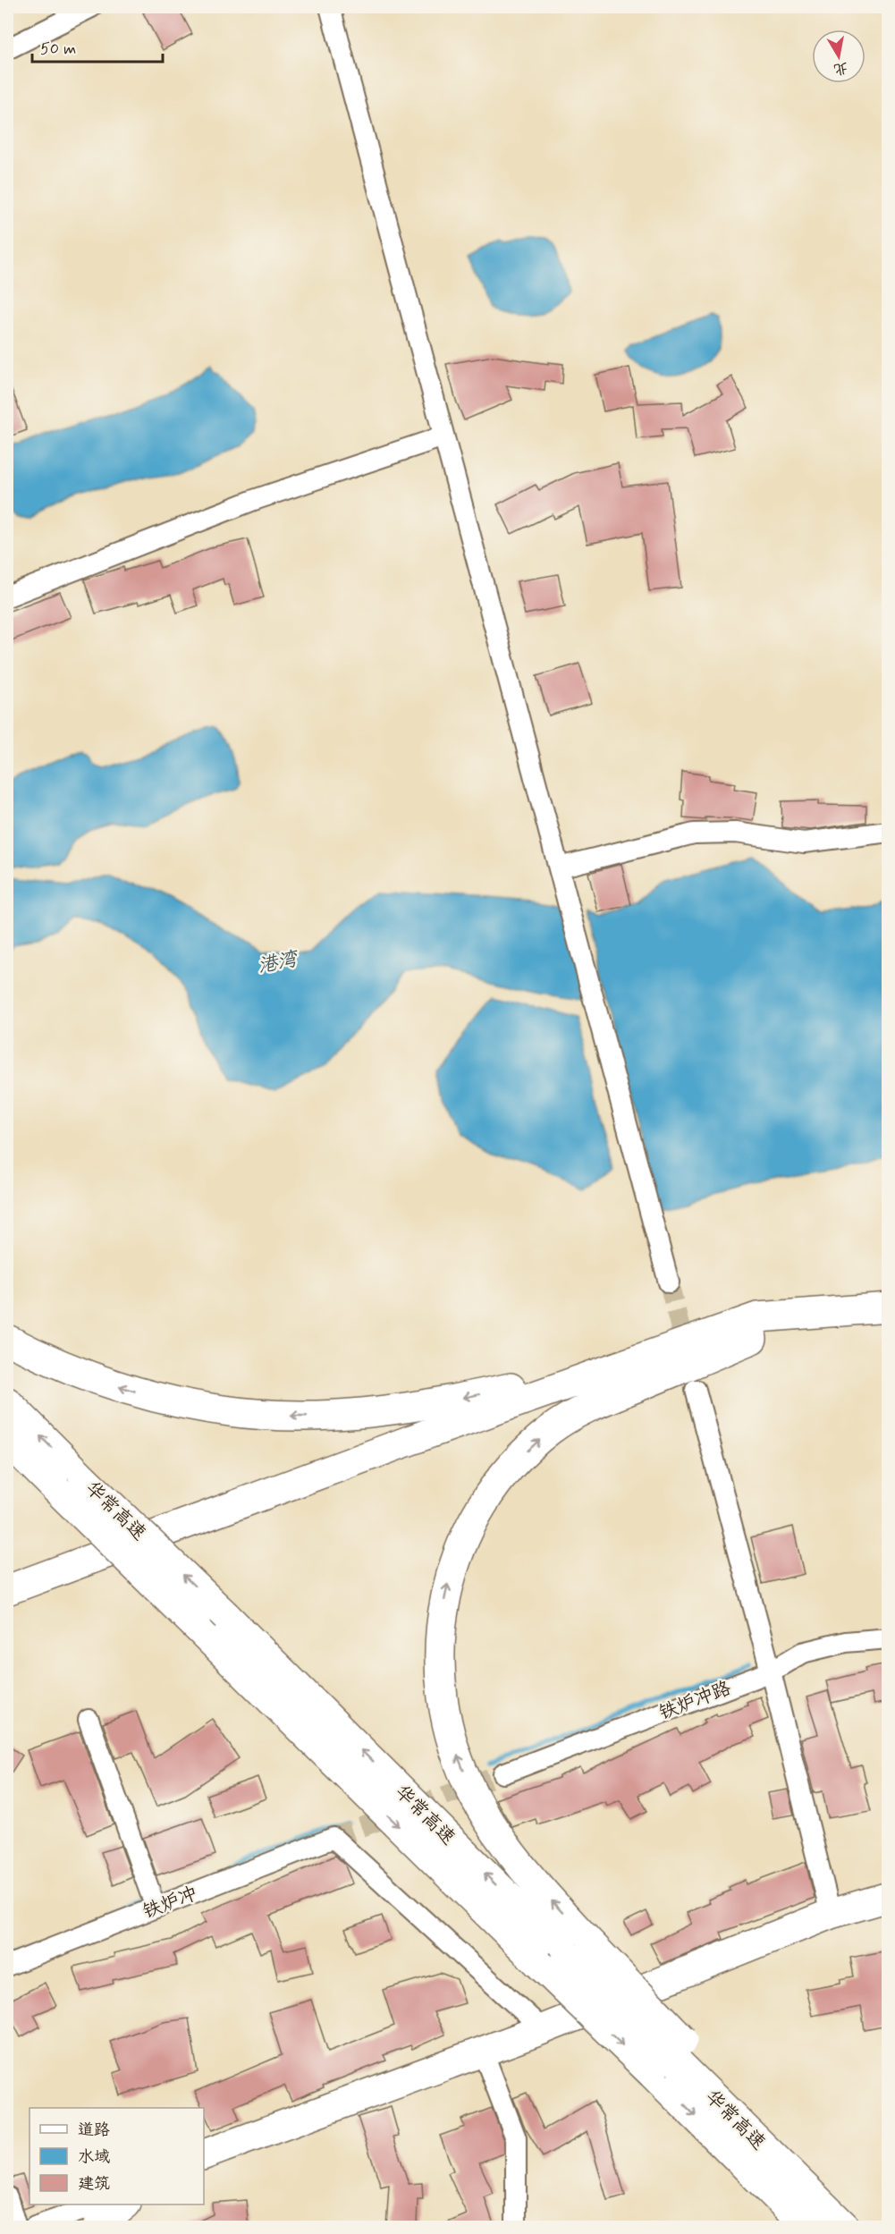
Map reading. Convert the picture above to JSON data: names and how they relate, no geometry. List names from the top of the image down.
{
  "streets": {
    "main road": ["华常高速"],
    "street": ["铁炉冲路", "铁炉冲"]
  },
  "water": ["港湾"],
  "legend": ["道路", "水域", "建筑"],
  "scale_bar": "50 m",
  "north": "bottom"
}
